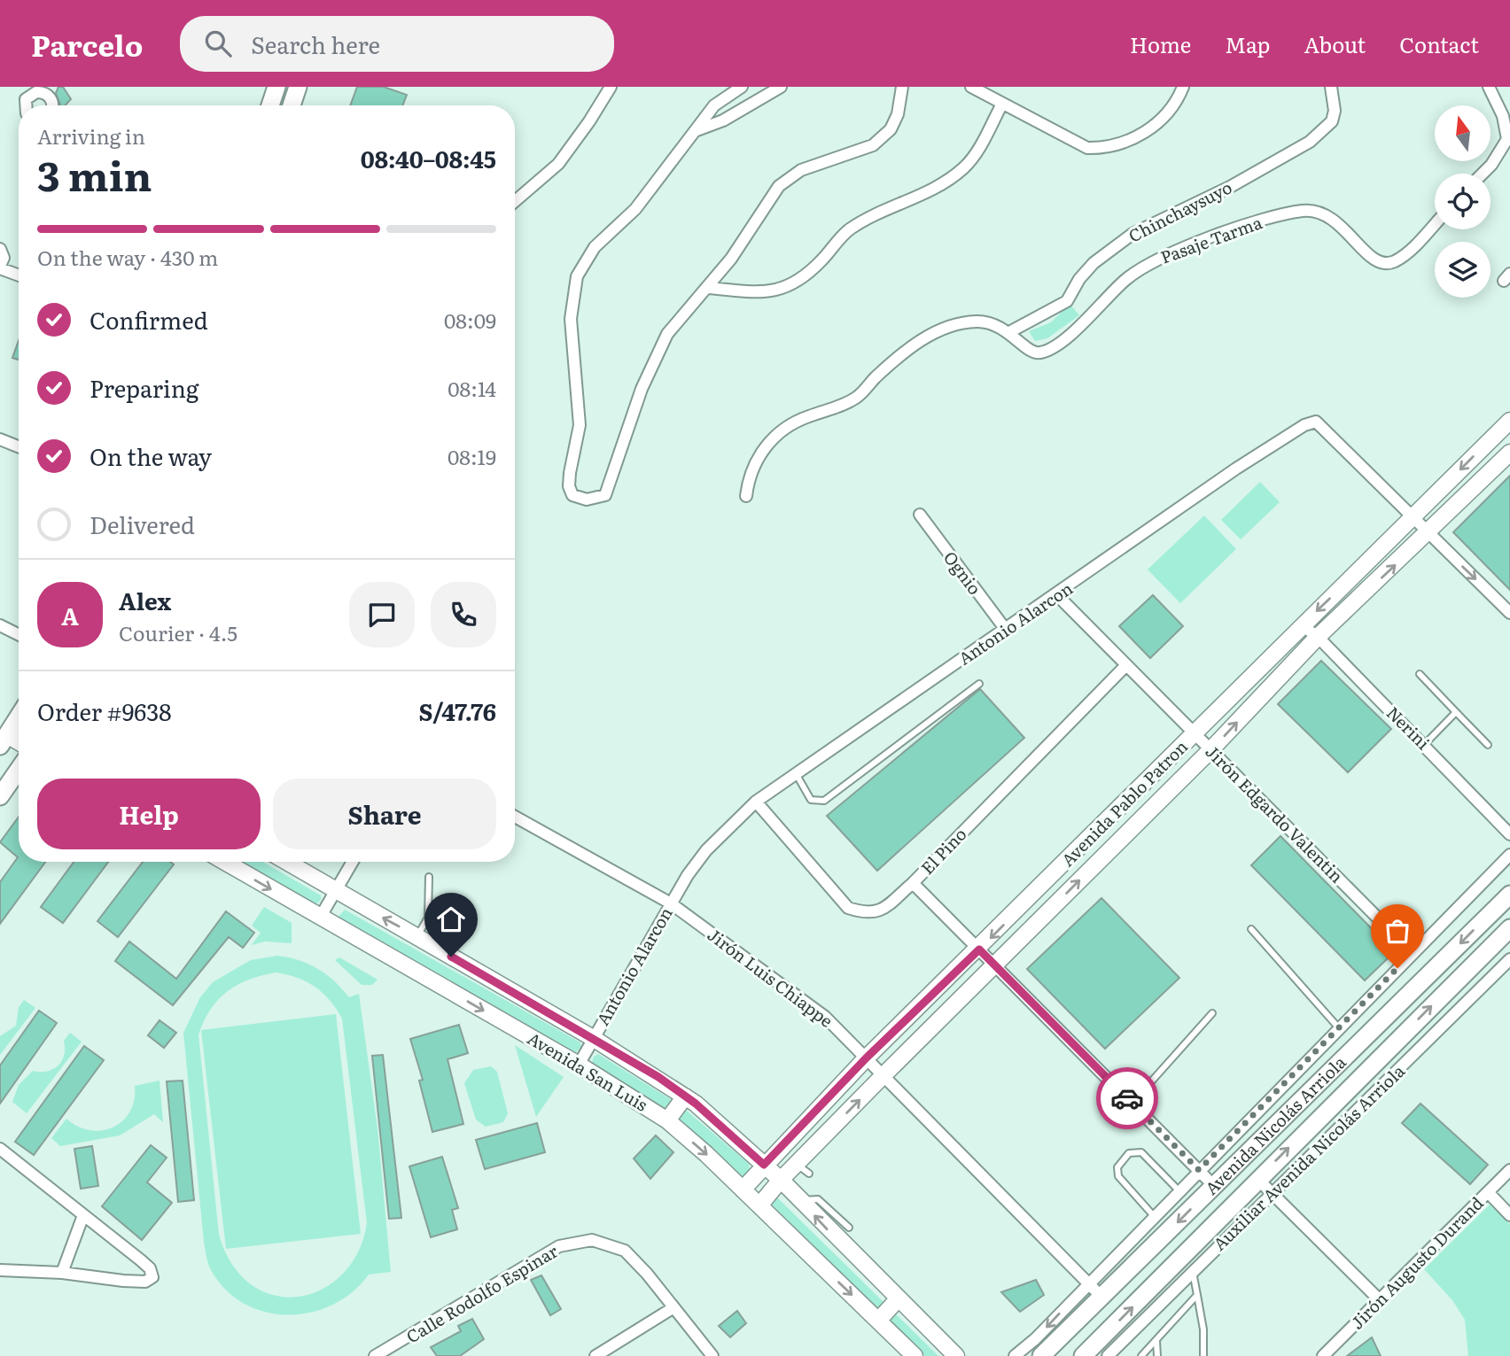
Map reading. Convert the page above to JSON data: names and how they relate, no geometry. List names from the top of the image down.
{
  "streets": {
    "main road": ["Avenida Nicolás Arriola"],
    "street": [
      "Chinchaysuyo",
      "Pasaje Tarma",
      "Ognio",
      "Antonio Alarcon",
      "Nerini",
      "Avenida Pablo Patron",
      "Jirón Edgardo Valentin",
      "El Pino",
      "Jirón Luis Chiappe",
      "Avenida San Luis",
      "Auxiliar Avenida Nicolás Arriola",
      "Jirón Augusto Durand",
      "Calle Rodolfo Espinar"
    ]
  },
  "crossings": [
    ["Chinchaysuyo", "Pasaje Tarma"],
    ["Ognio", "Antonio Alarcon"],
    ["Antonio Alarcon", "Avenida Pablo Patron"],
    ["Antonio Alarcon", "Jirón Edgardo Valentin"],
    ["Antonio Alarcon", "El Pino"],
    ["Antonio Alarcon", "Jirón Luis Chiappe"],
    ["Antonio Alarcon", "Avenida San Luis"],
    ["Nerini", "Avenida Pablo Patron"],
    ["Avenida Pablo Patron", "Jirón Edgardo Valentin"],
    ["Avenida Pablo Patron", "Jirón Luis Chiappe"],
    ["Avenida Pablo Patron", "Avenida San Luis"],
    ["Jirón Edgardo Valentin", "El Pino"],
    ["Jirón Luis Chiappe", "Avenida Nicolás Arriola"]
  ],
  "north": "top",
  "page": {
    "header": "Parcelo",
    "search": "Search here",
    "nav": [
      "Home",
      "Map",
      "About",
      "Contact"
    ],
    "heading": ["3 min", "Arriving in", "08:40–08:45"],
    "panel": [
      "Alex",
      "Courier · 4.5",
      "Order #9638",
      "S/47.76"
    ],
    "bar": "On the way · 430 m",
    "list": [
      ["Confirmed", "08:09"],
      ["Preparing", "08:14"],
      ["On the way", "08:19"],
      "Delivered"
    ],
    "round": "A",
    "buttons": ["Help", "Share"]
  }
}
